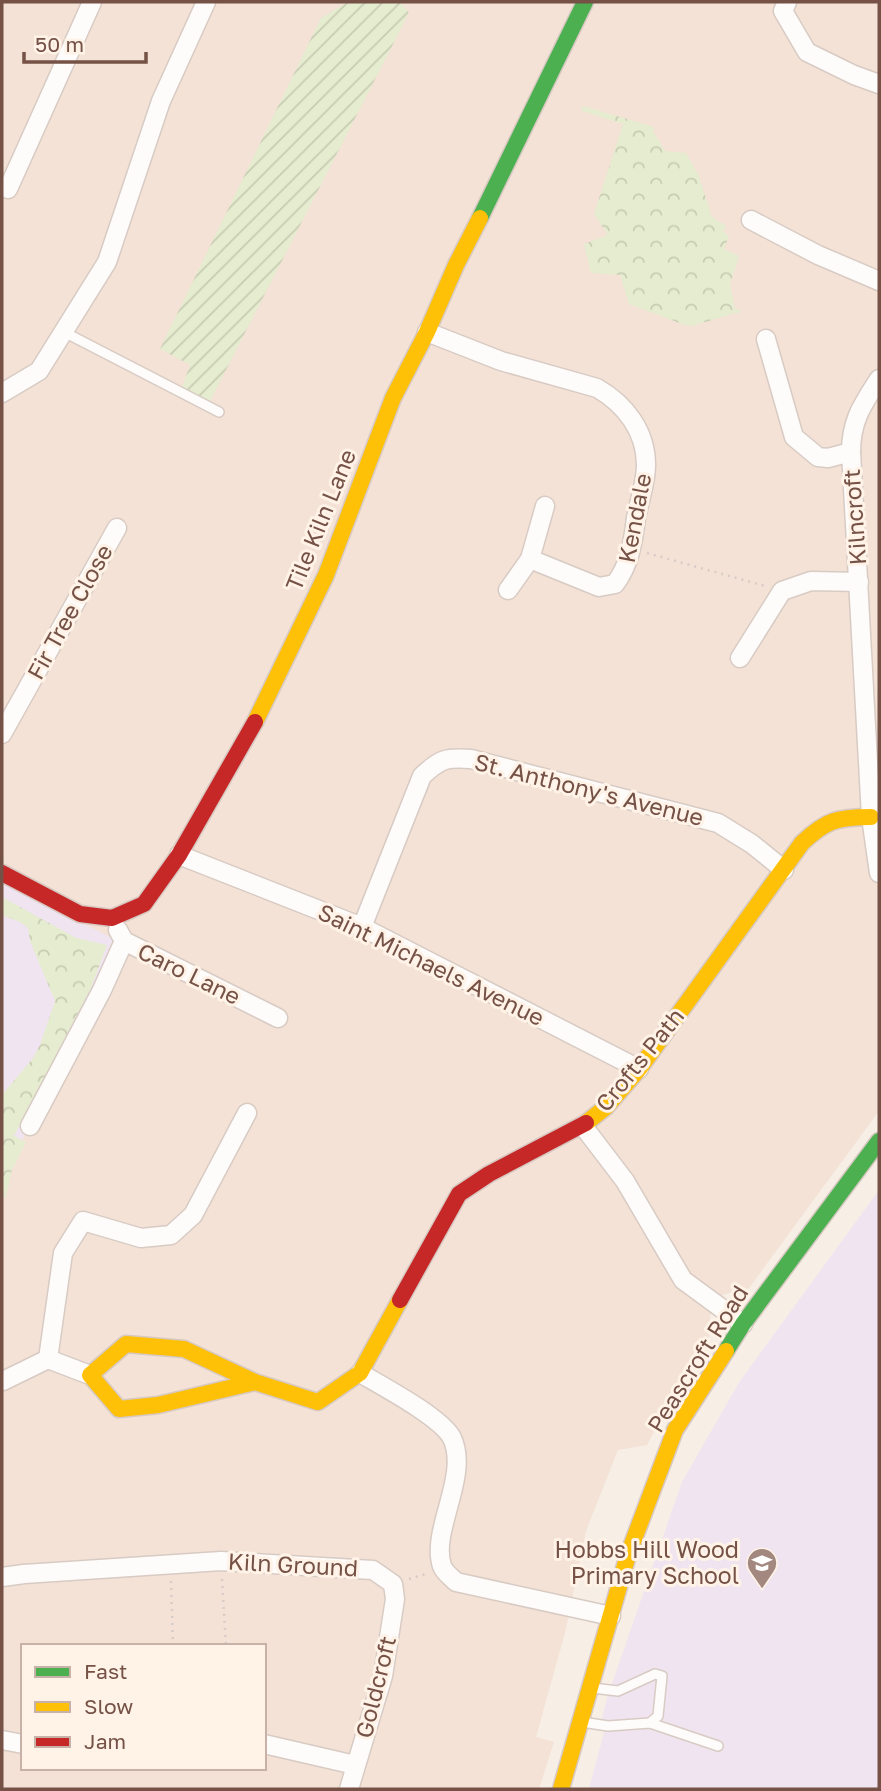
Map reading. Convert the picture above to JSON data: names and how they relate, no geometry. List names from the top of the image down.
{
  "streets": {
    "street": [
      "Kilncroft",
      "Kendale",
      "Tile Kiln Lane",
      "Fir Tree Close",
      "St. Anthony's Avenue",
      "Saint Michaels Avenue",
      "Caro Lane",
      "Crofts Path",
      "Peascroft Road",
      "Kiln Ground",
      "Goldcroft"
    ]
  },
  "crossings": [
    ["Kilncroft", "Crofts Path"],
    ["Kendale", "Tile Kiln Lane"],
    ["Tile Kiln Lane", "Saint Michaels Avenue"],
    ["Tile Kiln Lane", "Caro Lane"],
    ["St. Anthony's Avenue", "Saint Michaels Avenue"],
    ["St. Anthony's Avenue", "Crofts Path"],
    ["Saint Michaels Avenue", "Crofts Path"],
    ["Kiln Ground", "Goldcroft"]
  ],
  "places": {
    "school or university": ["Hobbs Hill Wood Primary School"]
  },
  "legend": ["Fast", "Slow", "Jam"],
  "scale_bar": "50 m"
}
